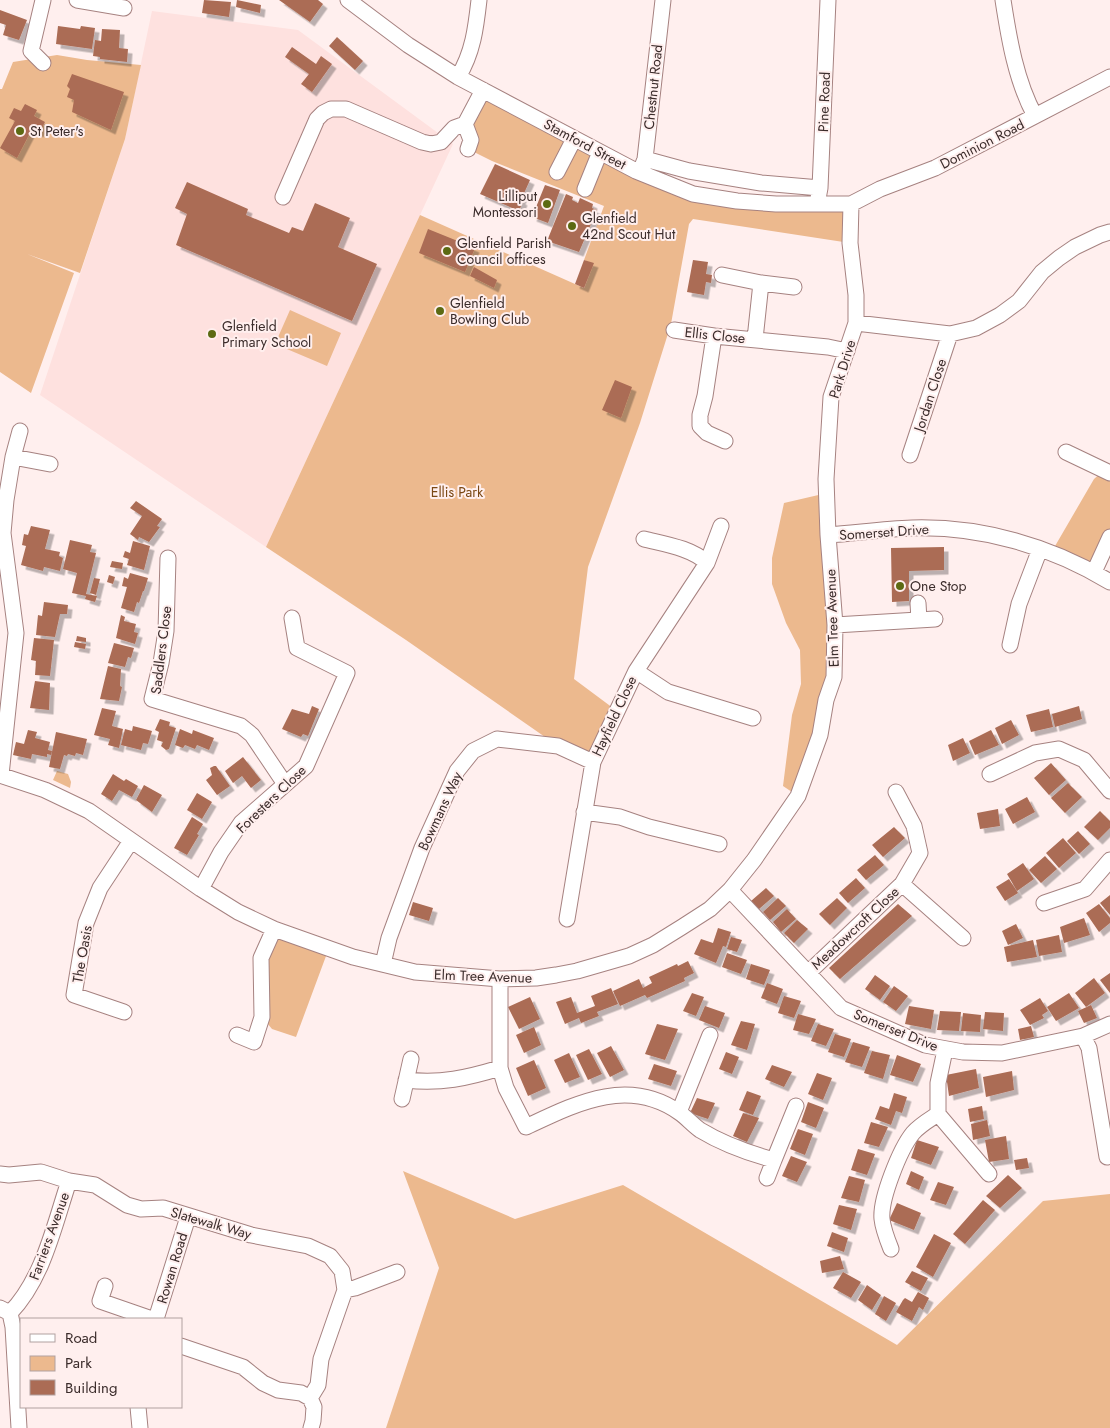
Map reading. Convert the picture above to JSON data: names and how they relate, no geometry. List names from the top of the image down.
{
  "streets": {
    "street": [
      "Chestnut Road",
      "Pine Road",
      "Stamford Street",
      "Dominion Road",
      "Ellis Close",
      "Park Drive",
      "Jordan Close",
      "Somerset Drive",
      "Elm Tree Avenue",
      "Saddlers Close",
      "Hayfield Close",
      "Foresters Close",
      "Bowmans Way",
      "Meadowcroft Close",
      "The Oasis",
      "Slatewalk Way",
      "Farriers Avenue",
      "Rowan Road"
    ]
  },
  "crossings": [
    ["Chestnut Road", "Stamford Street"],
    ["Pine Road", "Stamford Street"],
    ["Stamford Street", "Dominion Road"],
    ["Stamford Street", "Park Drive"],
    ["Dominion Road", "Park Drive"],
    ["Ellis Close", "Park Drive"],
    ["Park Drive", "Somerset Drive"],
    ["Park Drive", "Elm Tree Avenue"],
    ["Somerset Drive", "Elm Tree Avenue"],
    ["Somerset Drive", "Meadowcroft Close"],
    ["Elm Tree Avenue", "Foresters Close"],
    ["Elm Tree Avenue", "Bowmans Way"],
    ["Elm Tree Avenue", "The Oasis"],
    ["Saddlers Close", "Foresters Close"],
    ["Hayfield Close", "Bowmans Way"],
    ["Slatewalk Way", "Farriers Avenue"],
    ["Slatewalk Way", "Rowan Road"]
  ],
  "parks": ["Ellis Park"],
  "places": [
    "St Peter's",
    "Lilliput Montessori",
    "Glenfield 42nd Scout Hut",
    "Glenfield Parish Council offices",
    "Glenfield Bowling Club",
    "Glenfield Primary School",
    "One Stop"
  ],
  "legend": ["Road", "Park", "Building"]
}
